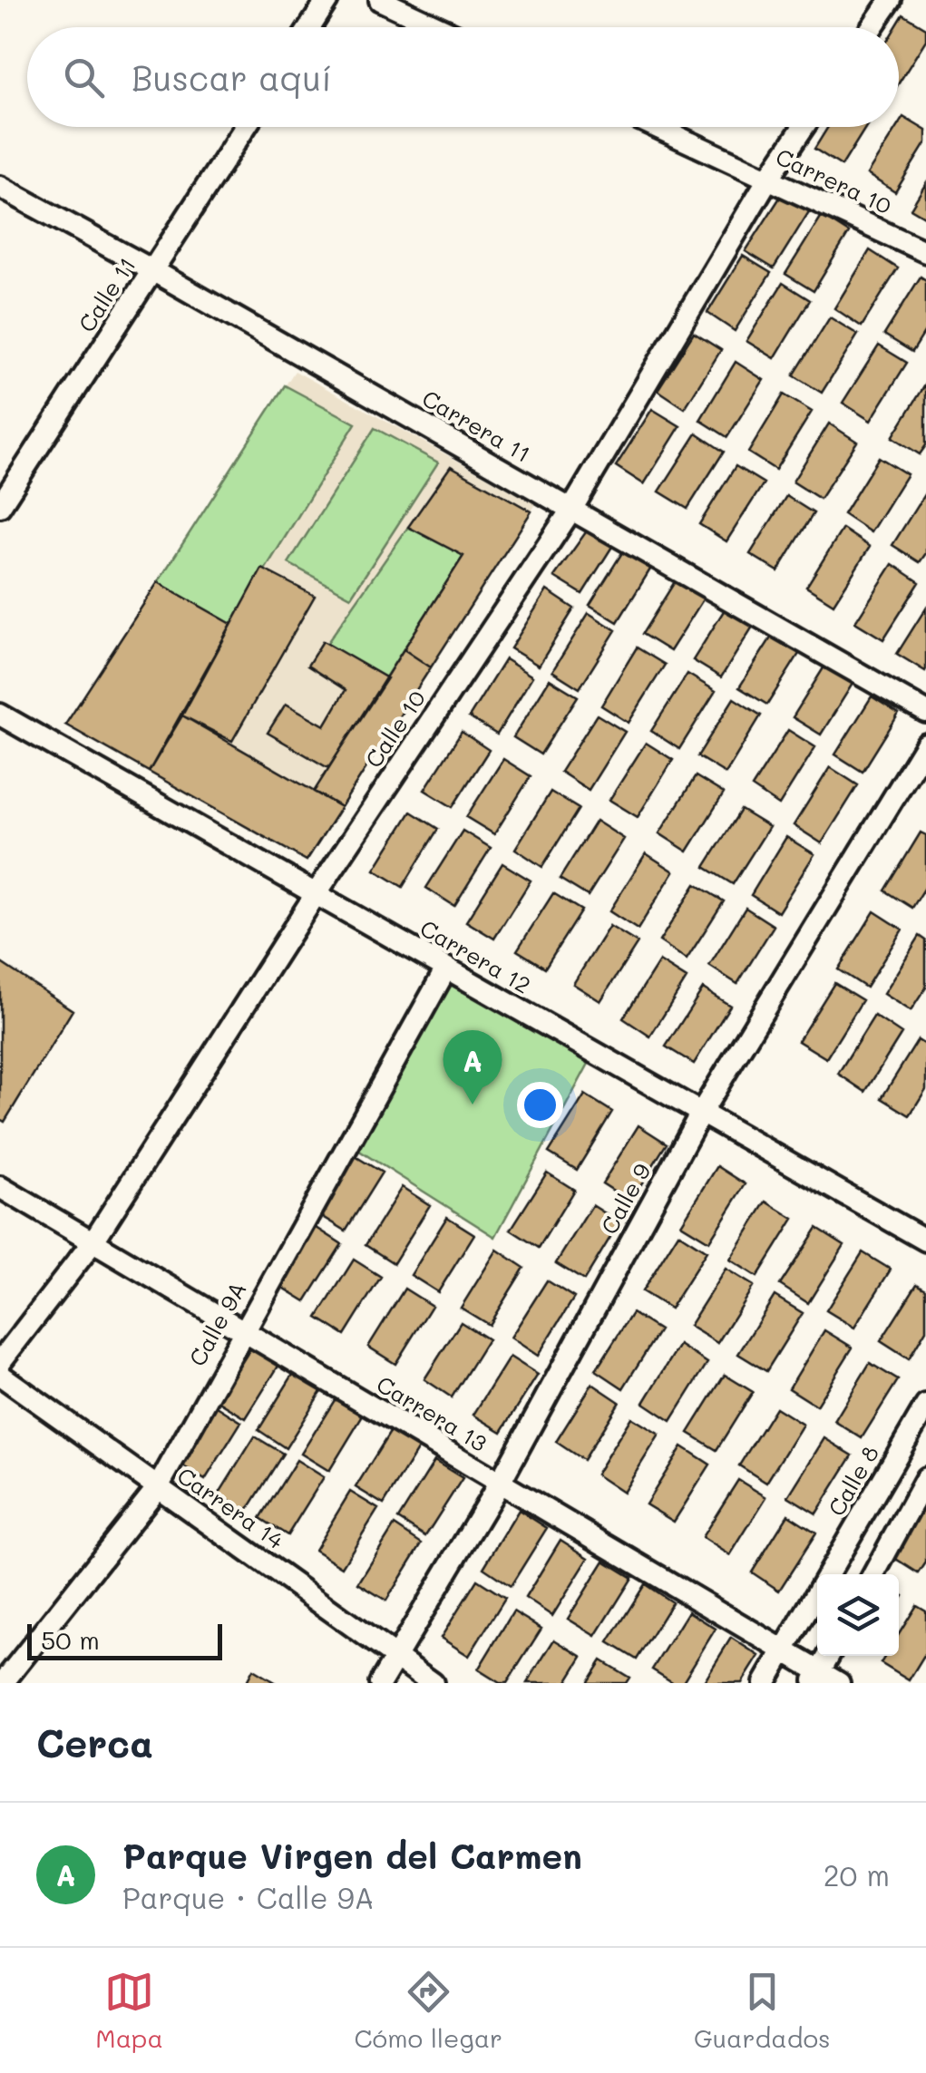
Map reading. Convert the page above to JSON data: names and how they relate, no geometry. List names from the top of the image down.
{
  "streets": {
    "street": [
      "Carrera 10",
      "Calle 11",
      "Carrera 11",
      "Calle 10",
      "Carrera 12",
      "Calle 9",
      "Calle 9A",
      "Carrera 13",
      "Calle 8",
      "Carrera 14"
    ]
  },
  "crossings": [
    ["Carrera 10", "Calle 10"],
    ["Calle 11", "Carrera 11"],
    ["Carrera 11", "Calle 10"],
    ["Calle 10", "Carrera 12"],
    ["Calle 10", "Carrera 13"],
    ["Carrera 12", "Calle 9"],
    ["Carrera 12", "Calle 9A"],
    ["Calle 9", "Carrera 13"],
    ["Calle 9", "Carrera 14"],
    ["Calle 9A", "Carrera 13"],
    ["Calle 9A", "Carrera 14"],
    ["Carrera 13", "Calle 8"]
  ],
  "scale_bar": "50 m",
  "page": {
    "search": "Buscar aquí",
    "pins": "A",
    "scale": "50 m",
    "heading": "Cerca",
    "list": [
      {
        "mark": "A",
        "name": "Parque Virgen del Carmen",
        "note": "Parque · Calle 9A",
        "value": "20 m"
      }
    ],
    "nav": ["Mapa", "Cómo llegar", "Guardados"]
  }
}
